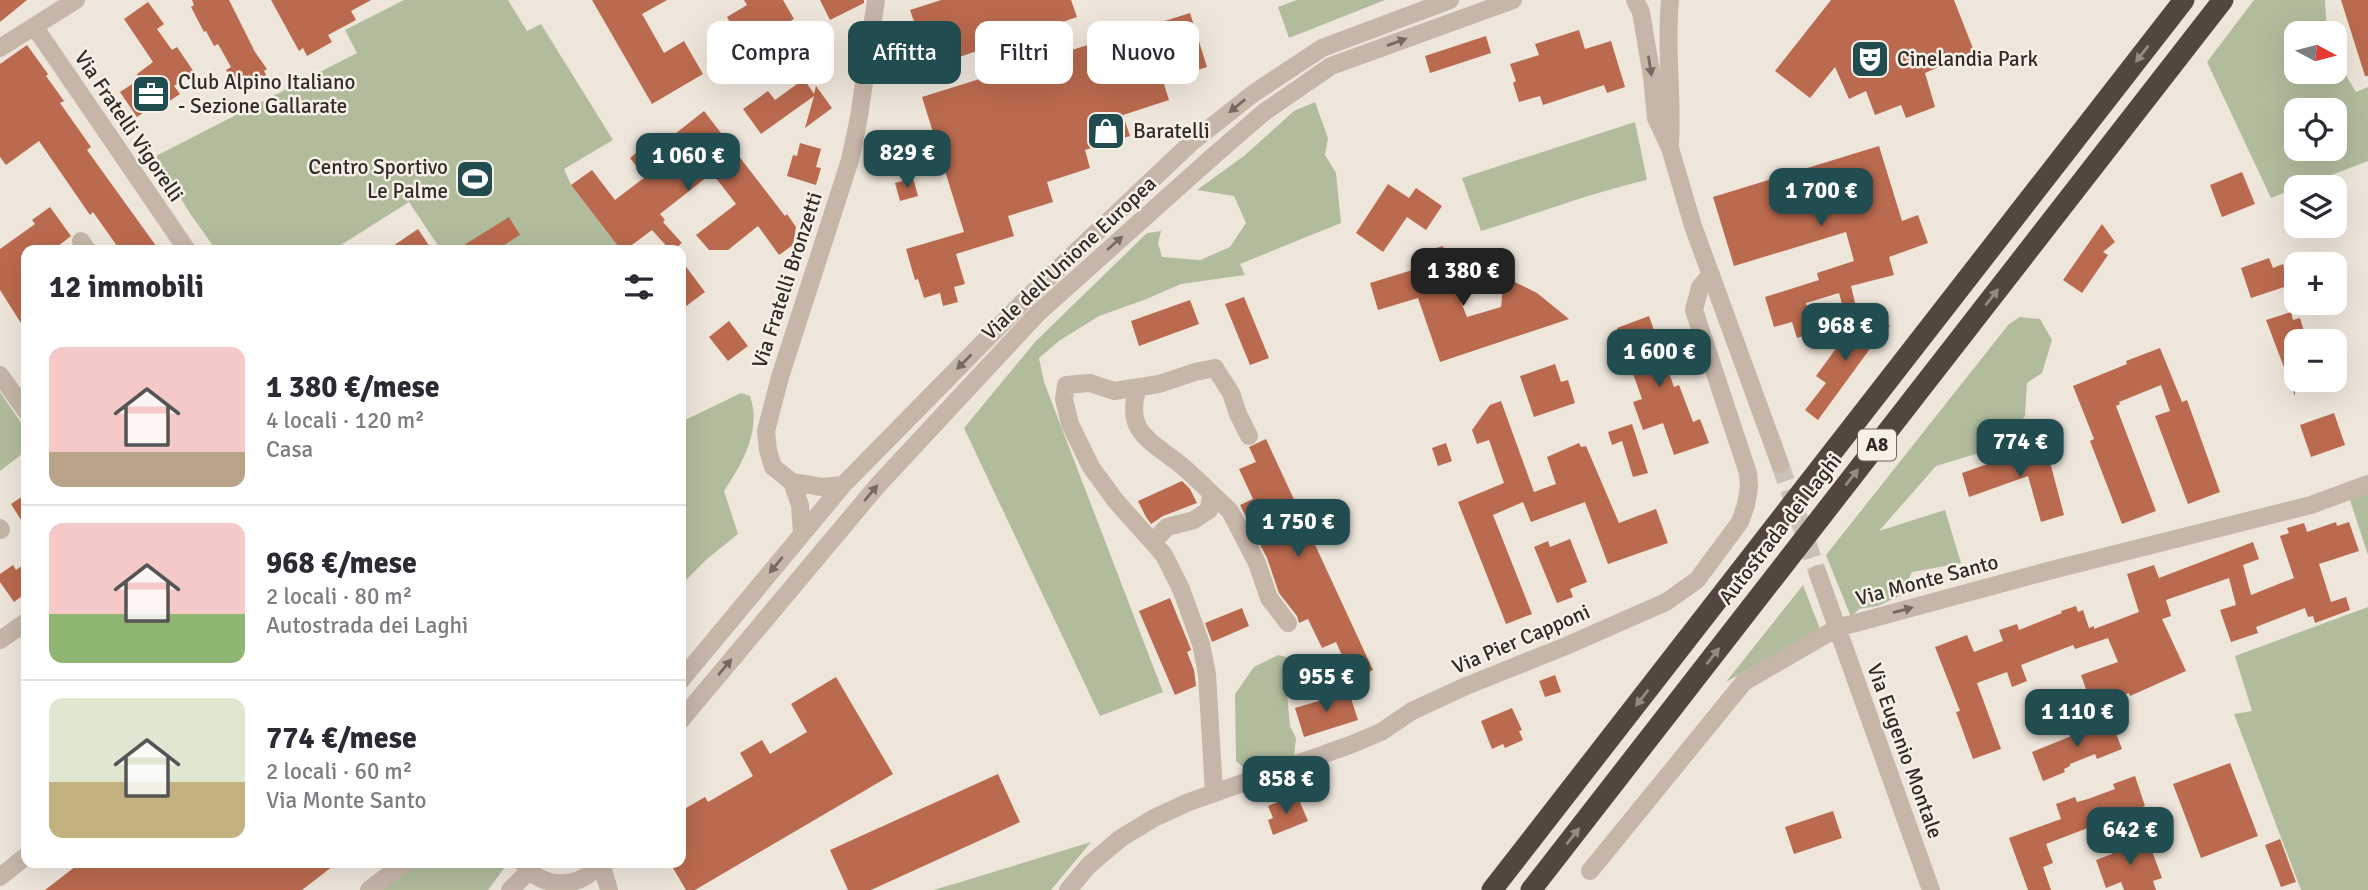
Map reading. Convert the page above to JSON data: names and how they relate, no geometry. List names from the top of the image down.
{
  "streets": {
    "highway": ["A8", "Autostrada dei Laghi"],
    "street": [
      "Via Fratelli Vigorelli",
      "Viale dell'Unione Europea",
      "Via Fratelli Bronzetti",
      "Via Monte Santo",
      "Via Pier Capponi",
      "Via Eugenio Montale"
    ]
  },
  "crossings": [
    ["Viale dell'Unione Europea", "Via Fratelli Bronzetti"],
    ["Via Monte Santo", "Via Eugenio Montale"]
  ],
  "one_way": ["Via Monte Santo"],
  "places": {
    "theatre": ["Cinelandia Park"],
    "office": ["Club Alpino Italiano - Sezione Gallarate"],
    "shop": ["Baratelli"],
    "sports": ["Centro Sportivo Le Palme"]
  },
  "north": "right",
  "page": {
    "map_buttons": ["+", "−"],
    "chip": [
      "Compra",
      "Affitta",
      "Filtri",
      "Nuovo"
    ],
    "price": [
      "829 €",
      "1 060 €",
      "1 700 €",
      "1 380 €",
      "968 €",
      "1 600 €",
      "774 €",
      "1 750 €",
      "955 €",
      "1 110 €",
      "858 €",
      "642 €"
    ],
    "heading": "12 immobili",
    "list": [
      {
        "name": "1 380 €/mese",
        "note": "4 locali · 120 m² · Casa"
      },
      {
        "name": "968 €/mese",
        "note": "2 locali · 80 m² · Autostrada dei Laghi"
      },
      {
        "name": "774 €/mese",
        "note": "2 locali · 60 m² · Via Monte Santo"
      }
    ]
  }
}
